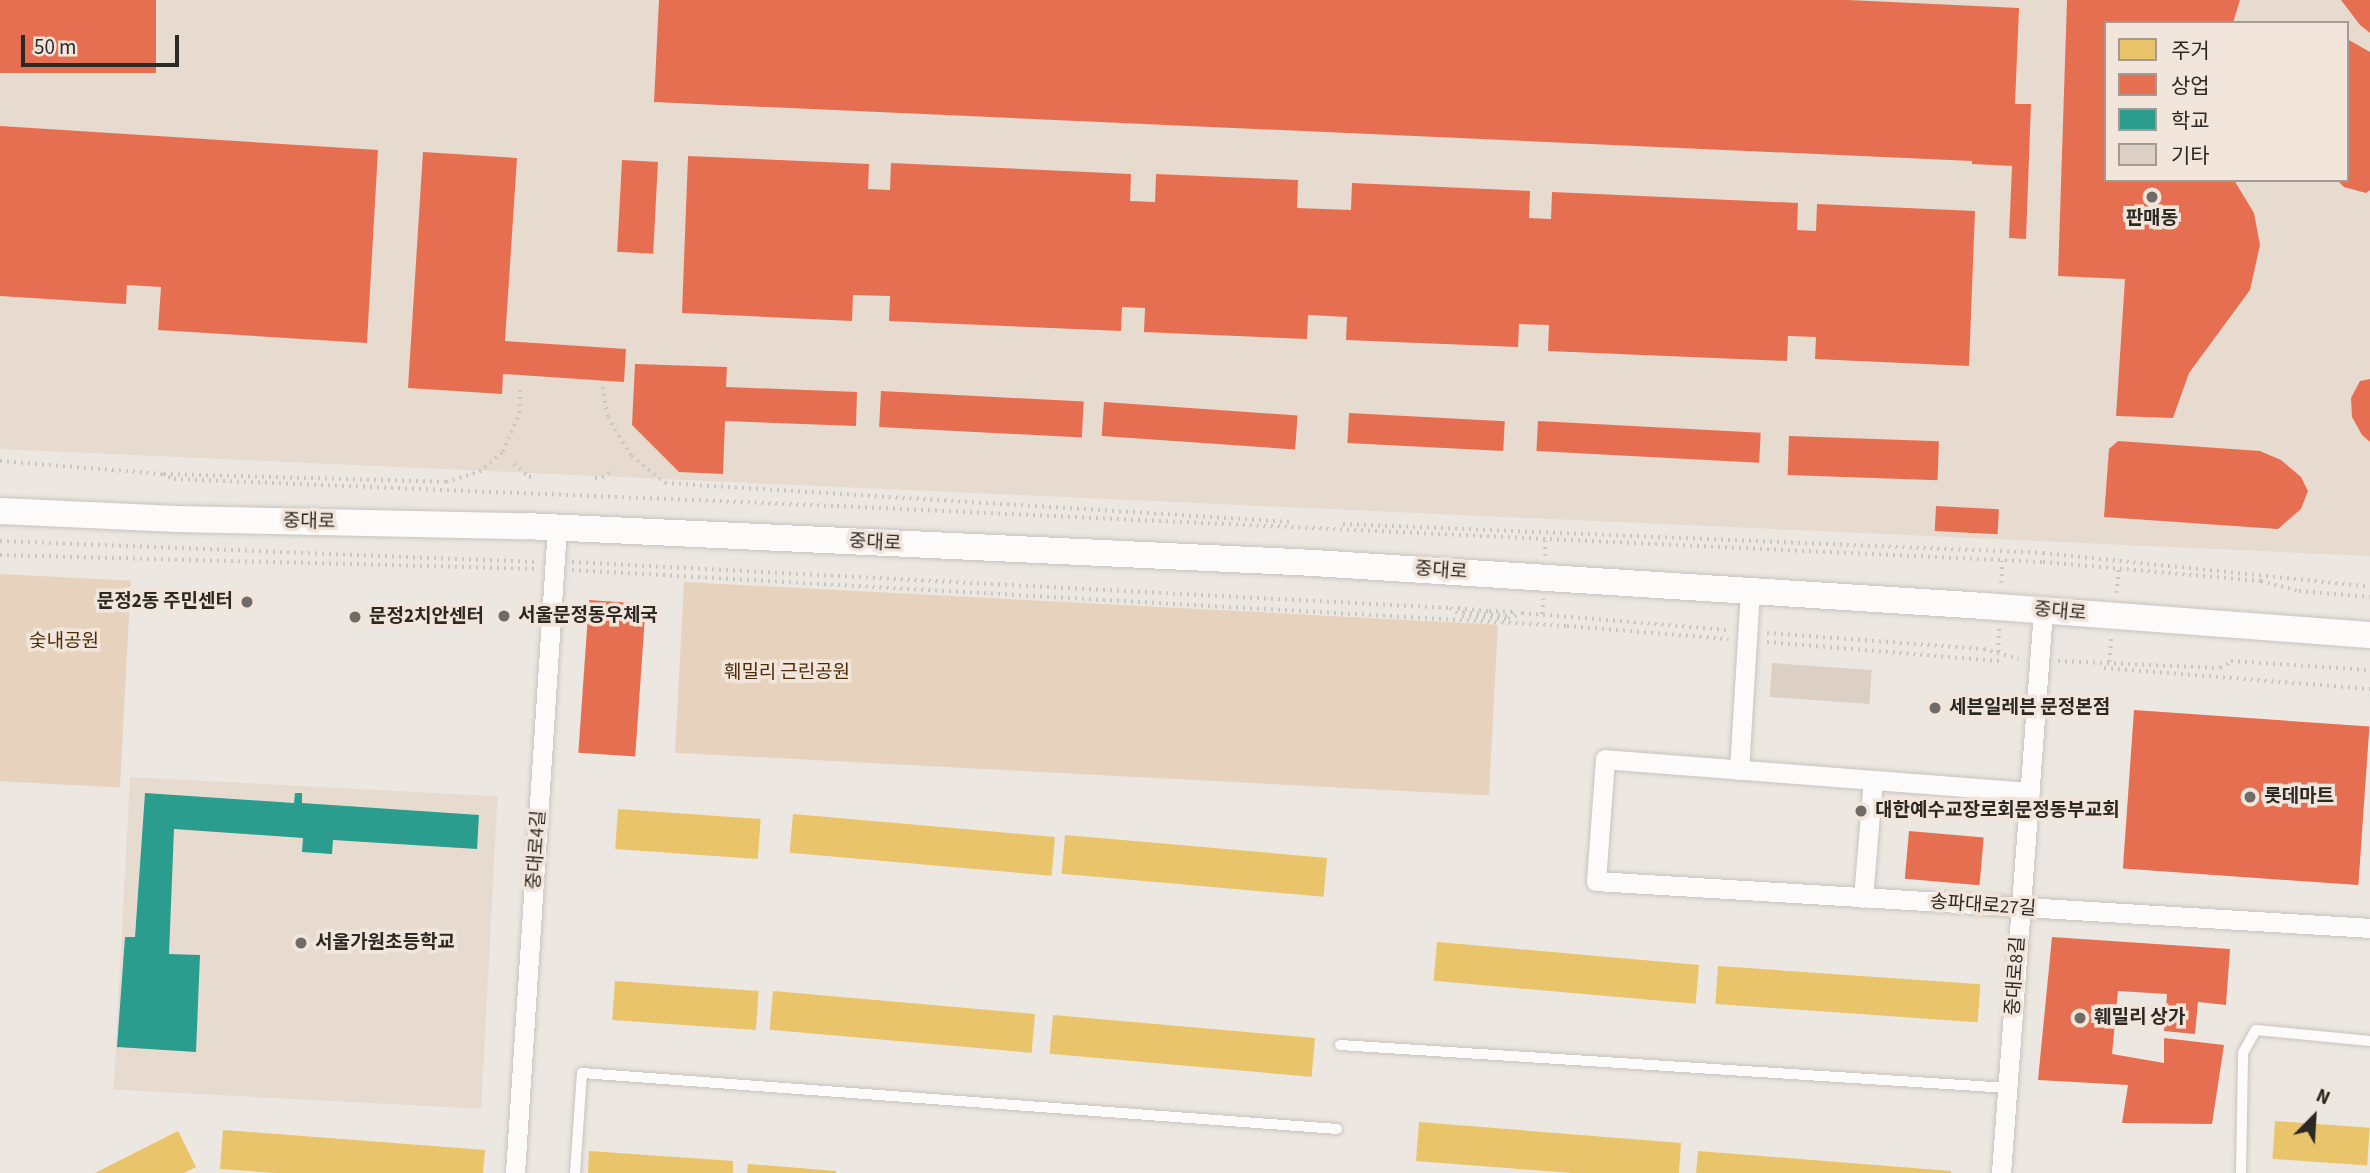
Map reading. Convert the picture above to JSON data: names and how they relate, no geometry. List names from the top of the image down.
{
  "streets": {
    "main road": ["중대로"],
    "street": ["중대로4길", "송파대로27길", "중대로8길"]
  },
  "crossings": [
    ["중대로", "중대로4길"],
    ["중대로", "중대로8길"],
    ["송파대로27길", "중대로8길"]
  ],
  "parks": ["숯내공원", "훼밀리 근린공원"],
  "places": [
    "판매동",
    "문정2동 주민센터",
    "서울문정동우체국",
    "문정2치안센터",
    "세븐일레븐 문정본점",
    "롯데마트",
    "대한예수교장로회문정동부교회",
    "서울가원초등학교",
    "훼밀리 상가"
  ],
  "legend": [
    "주거",
    "상업",
    "학교",
    "기타"
  ],
  "scale_bar": "50 m",
  "north": "top right"
}
